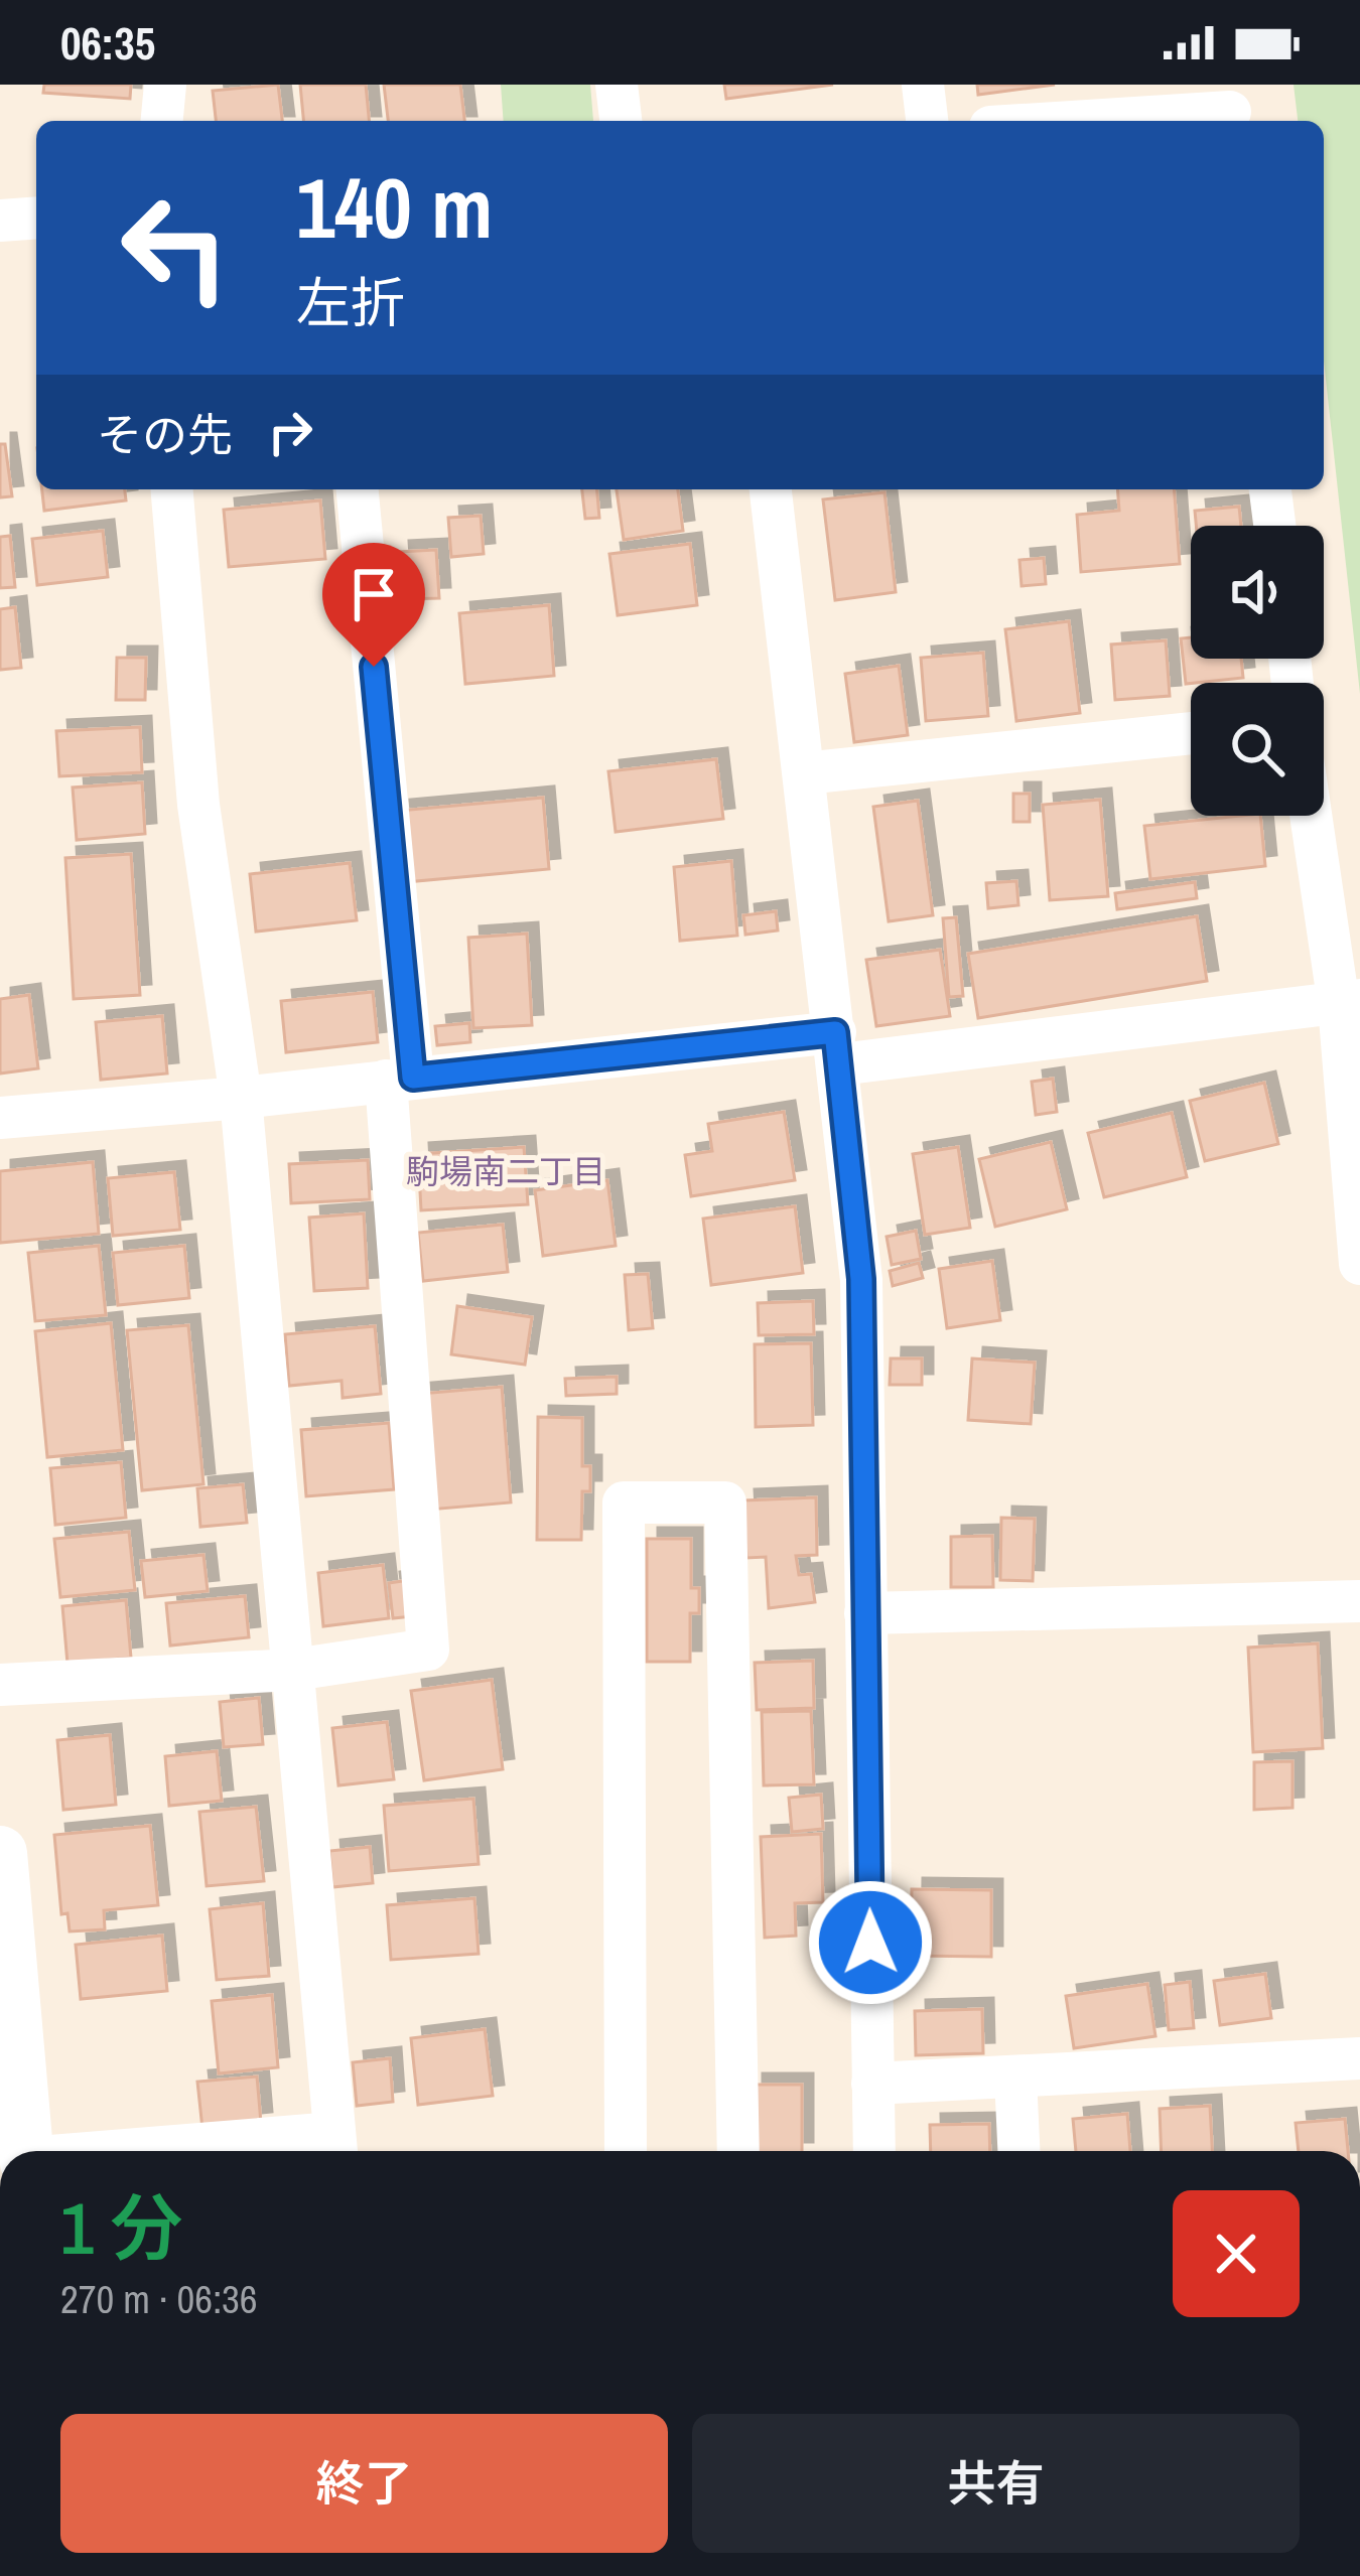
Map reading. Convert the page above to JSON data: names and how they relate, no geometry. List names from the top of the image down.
{
  "districts": ["駒場南二丁目"],
  "page": {
    "status": "06:35",
    "turn": ["140 m", "左折"],
    "then": "その先",
    "heading": ["1 分", "270 m · 06:36"],
    "buttons": ["終了", "共有"]
  }
}
